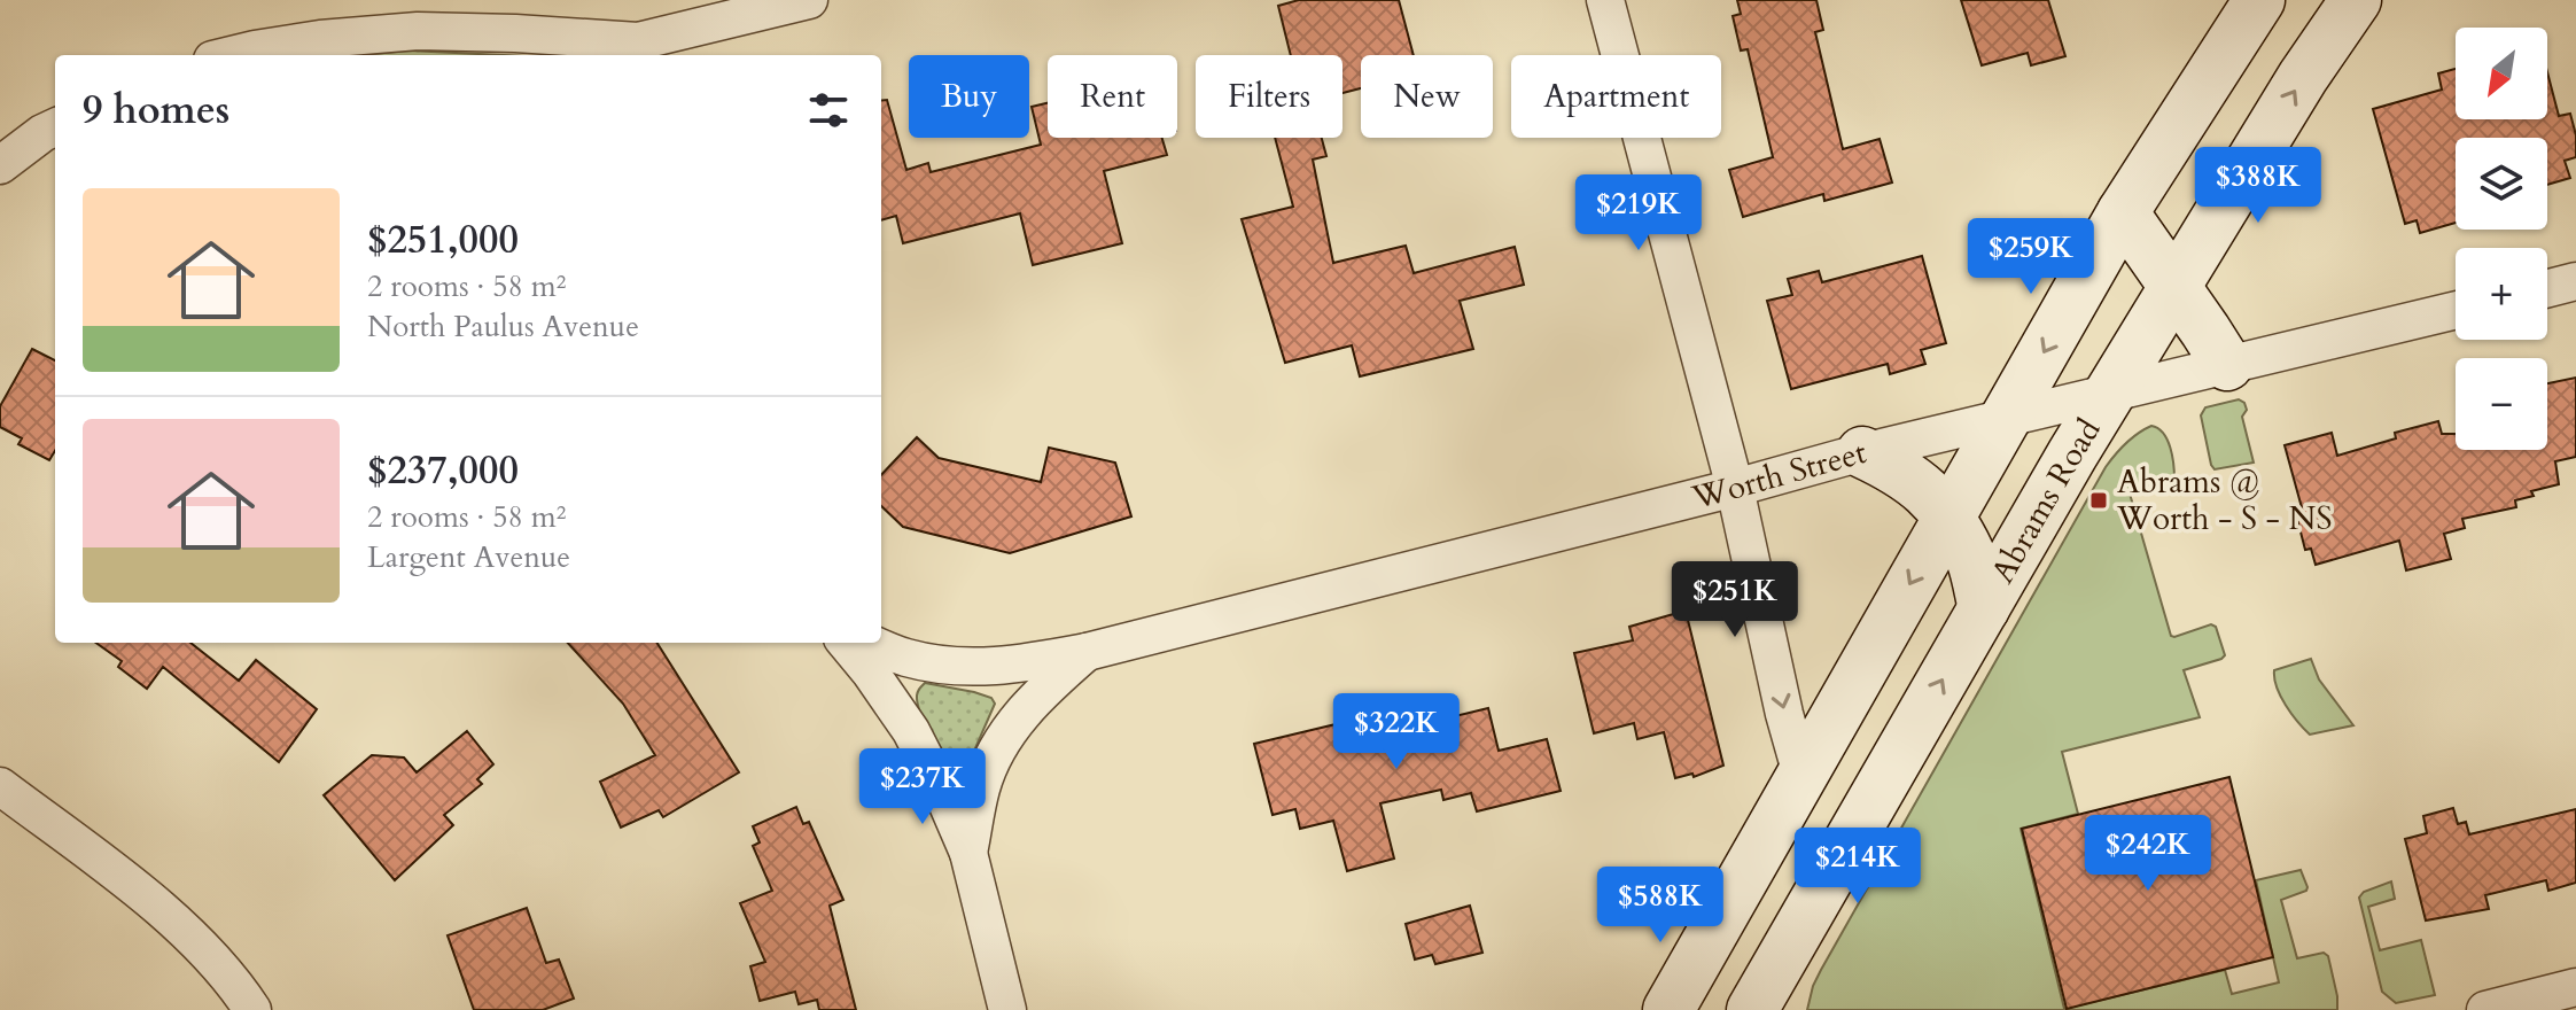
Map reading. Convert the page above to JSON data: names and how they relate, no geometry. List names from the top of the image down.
{
  "streets": {
    "main road": ["Abrams Road"],
    "street": ["Worth Street"]
  },
  "crossings": [
    ["Worth Street", "Abrams Road"]
  ],
  "places": {
    "transit": ["Abrams @ Worth - S - NS"]
  },
  "north": "bottom left",
  "page": {
    "map_buttons": ["+", "−"],
    "chip": [
      "Buy",
      "Rent",
      "Filters",
      "New",
      "Apartment"
    ],
    "heading": "9 homes",
    "price": [
      "$388K",
      "$219K",
      "$259K",
      "$251K",
      "$322K",
      "$237K",
      "$242K",
      "$214K",
      "$588K"
    ],
    "list": [
      {
        "name": "$251,000",
        "note": "2 rooms · 58 m² · North Paulus Avenue"
      },
      {
        "name": "$237,000",
        "note": "2 rooms · 58 m² · Largent Avenue"
      }
    ]
  }
}
